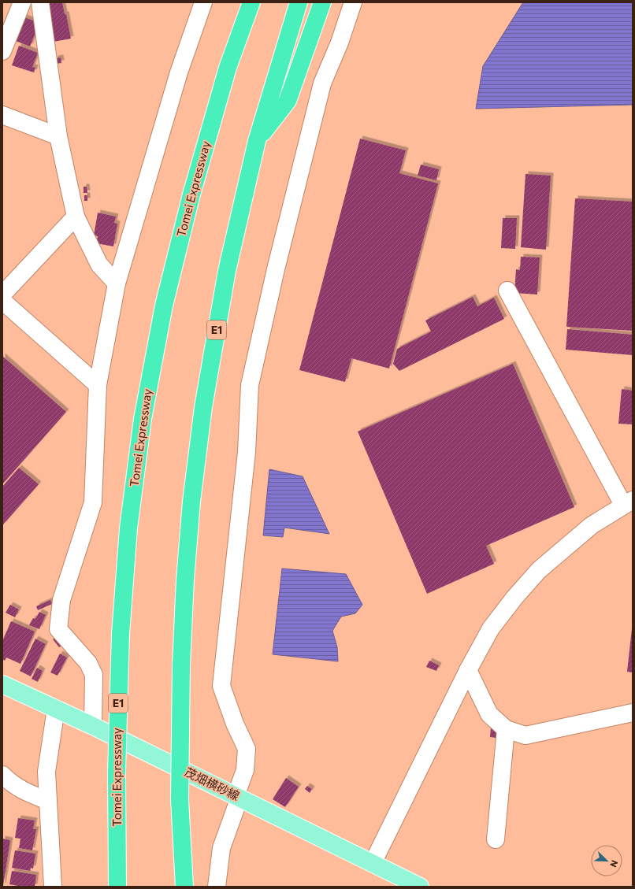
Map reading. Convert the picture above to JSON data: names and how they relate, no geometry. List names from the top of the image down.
{
  "streets": {
    "highway": ["Tomei Expressway", "E1"],
    "main road": ["茂畑横砂線"]
  },
  "north": "bottom right"
}
